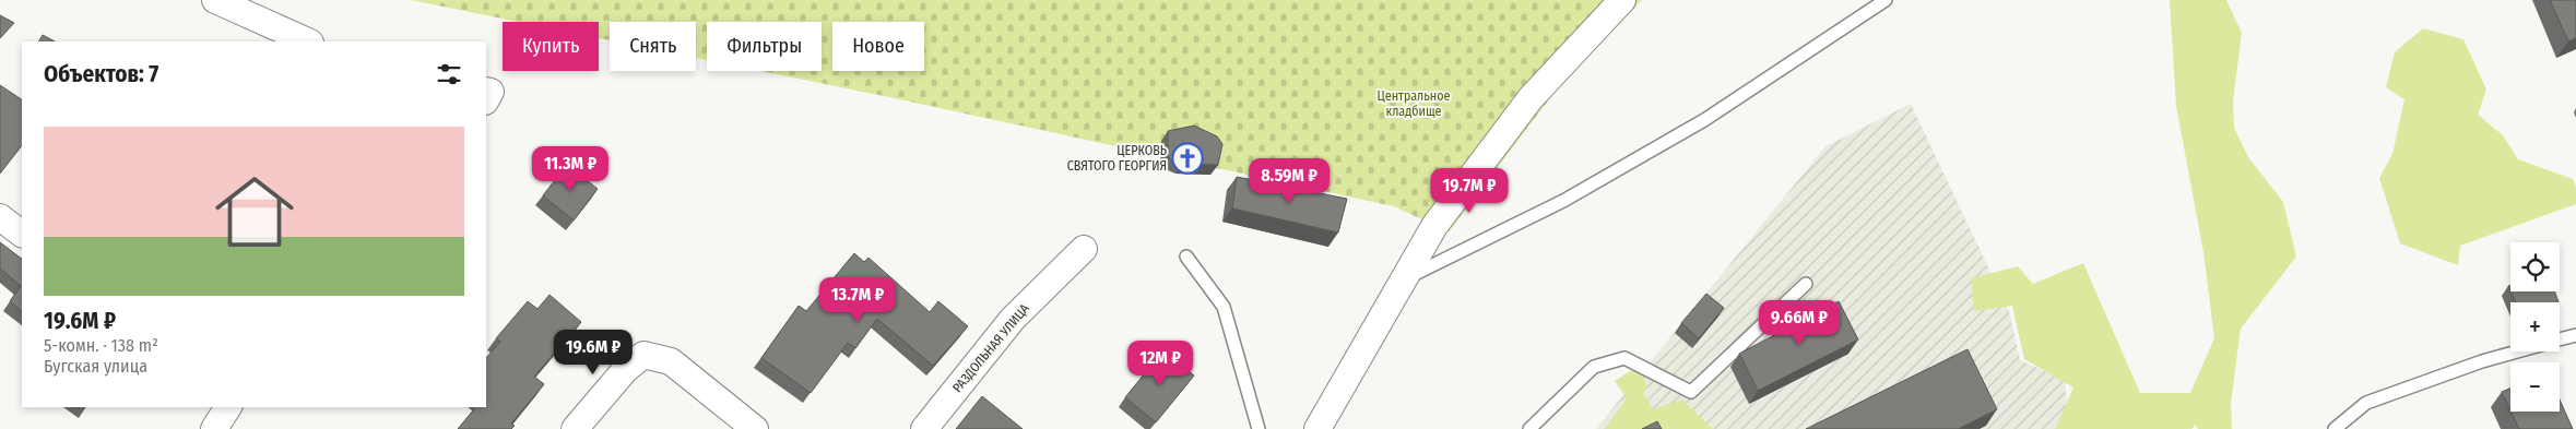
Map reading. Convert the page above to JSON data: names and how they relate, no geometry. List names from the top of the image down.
{
  "streets": {
    "street": ["РАЗДОЛЬНАЯ УЛИЦА"]
  },
  "parks": ["Центральное кладбище"],
  "places": {
    "church": ["ЦЕРКОВЬ СВЯТОГО ГЕОРГИЯ"]
  },
  "page": {
    "chip": [
      "Купить",
      "Снять",
      "Фильтры",
      "Новое"
    ],
    "heading": "Объектов: 7",
    "list": [
      {
        "name": "19.6M ₽",
        "note": "5-комн. · 138 m² · Бугская улица"
      }
    ],
    "price": [
      "11.3M ₽",
      "8.59M ₽",
      "19.7M ₽",
      "13.7M ₽",
      "9.66M ₽",
      "19.6M ₽",
      "12M ₽"
    ],
    "map_buttons": ["+", "−"]
  }
}
